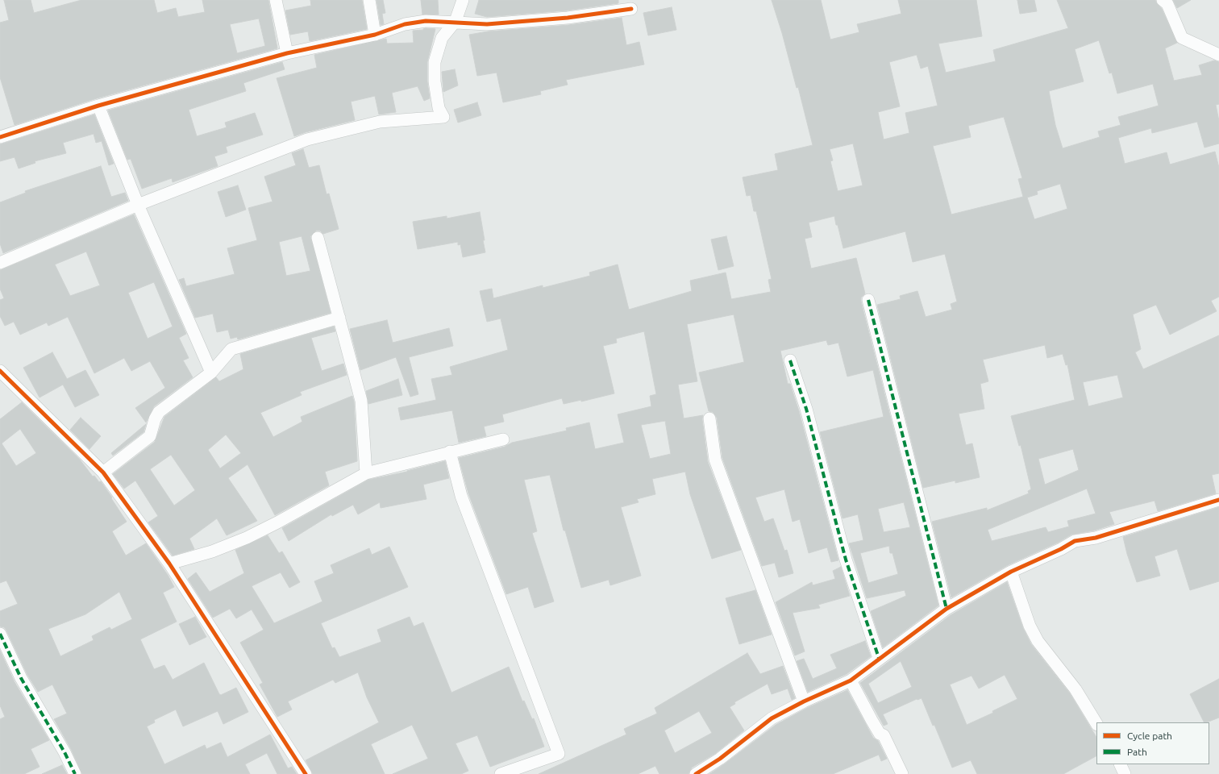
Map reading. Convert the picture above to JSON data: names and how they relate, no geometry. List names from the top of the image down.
{
  "legend": ["Cycle path", "Path"]
}
